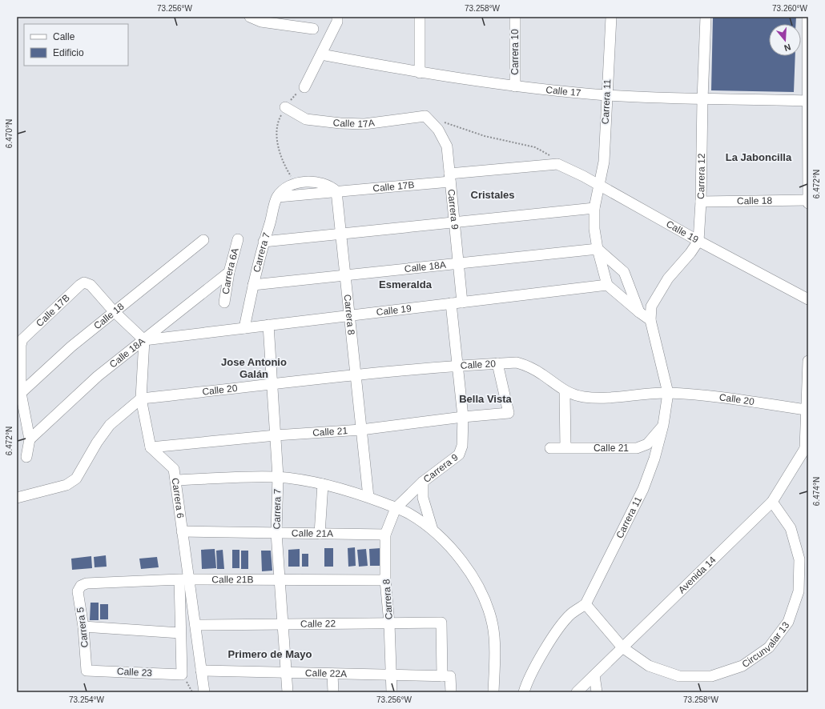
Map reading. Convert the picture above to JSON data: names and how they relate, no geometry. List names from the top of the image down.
{
  "streets": {
    "street": [
      "Carrera 10",
      "Calle 17",
      "Carrera 11",
      "Calle 17A",
      "Carrera 12",
      "Calle 17B",
      "Calle 18",
      "Carrera 9",
      "Calle 19",
      "Carrera 7",
      "Calle 18A",
      "Carrera 6A",
      "Carrera 8",
      "Calle 20",
      "Calle 21",
      "Carrera 6",
      "Calle 21A",
      "Avenida 14",
      "Calle 21B",
      "Calle 22",
      "Carrera 5",
      "Circunvalar 13",
      "Calle 23",
      "Calle 22A"
    ]
  },
  "crossings": [
    ["Carrera 10", "Calle 17"],
    ["Calle 17", "Carrera 11"],
    ["Calle 17", "Carrera 12"],
    ["Carrera 11", "Calle 19"],
    ["Carrera 11", "Calle 18A"],
    ["Carrera 11", "Calle 20"],
    ["Carrera 11", "Calle 21"],
    ["Calle 17A", "Carrera 9"],
    ["Carrera 12", "Calle 18"],
    ["Carrera 12", "Calle 19"],
    ["Calle 17B", "Calle 18"],
    ["Calle 17B", "Carrera 9"],
    ["Calle 17B", "Calle 19"],
    ["Calle 17B", "Carrera 8"],
    ["Carrera 9", "Calle 19"],
    ["Carrera 9", "Calle 18A"],
    ["Carrera 9", "Carrera 8"],
    ["Carrera 9", "Calle 20"],
    ["Carrera 9", "Calle 21"],
    ["Calle 19", "Carrera 7"],
    ["Calle 19", "Calle 18A"],
    ["Calle 19", "Carrera 8"],
    ["Carrera 7", "Calle 18A"],
    ["Carrera 7", "Calle 20"],
    ["Carrera 7", "Calle 21"],
    ["Carrera 7", "Calle 21A"],
    ["Carrera 7", "Calle 21B"],
    ["Carrera 7", "Calle 22"],
    ["Carrera 7", "Calle 22A"],
    ["Calle 18A", "Carrera 6A"],
    ["Calle 18A", "Carrera 8"],
    ["Carrera 8", "Calle 20"],
    ["Carrera 8", "Calle 21"],
    ["Carrera 8", "Calle 21A"],
    ["Carrera 8", "Calle 21B"],
    ["Carrera 8", "Calle 22"],
    ["Carrera 8", "Calle 22A"],
    ["Calle 20", "Calle 21"],
    ["Calle 21", "Carrera 6"],
    ["Carrera 6", "Calle 21A"],
    ["Carrera 6", "Calle 21B"],
    ["Carrera 6", "Calle 22"],
    ["Carrera 6", "Calle 22A"],
    ["Avenida 14", "Circunvalar 13"],
    ["Calle 21B", "Carrera 5"],
    ["Calle 22", "Calle 22A"],
    ["Carrera 5", "Calle 23"]
  ],
  "districts": [
    "La Jaboncilla",
    "Cristales",
    "Esmeralda",
    "Jose Antonio Galán",
    "Bella Vista",
    "Primero de Mayo"
  ],
  "legend": ["Calle", "Edificio"],
  "north": "bottom",
  "coordinates": [
    "73.256°W",
    "73.258°W",
    "73.260°W",
    "6.470°N",
    "6.472°N",
    "6.474°N",
    "73.254°W"
  ]
}
